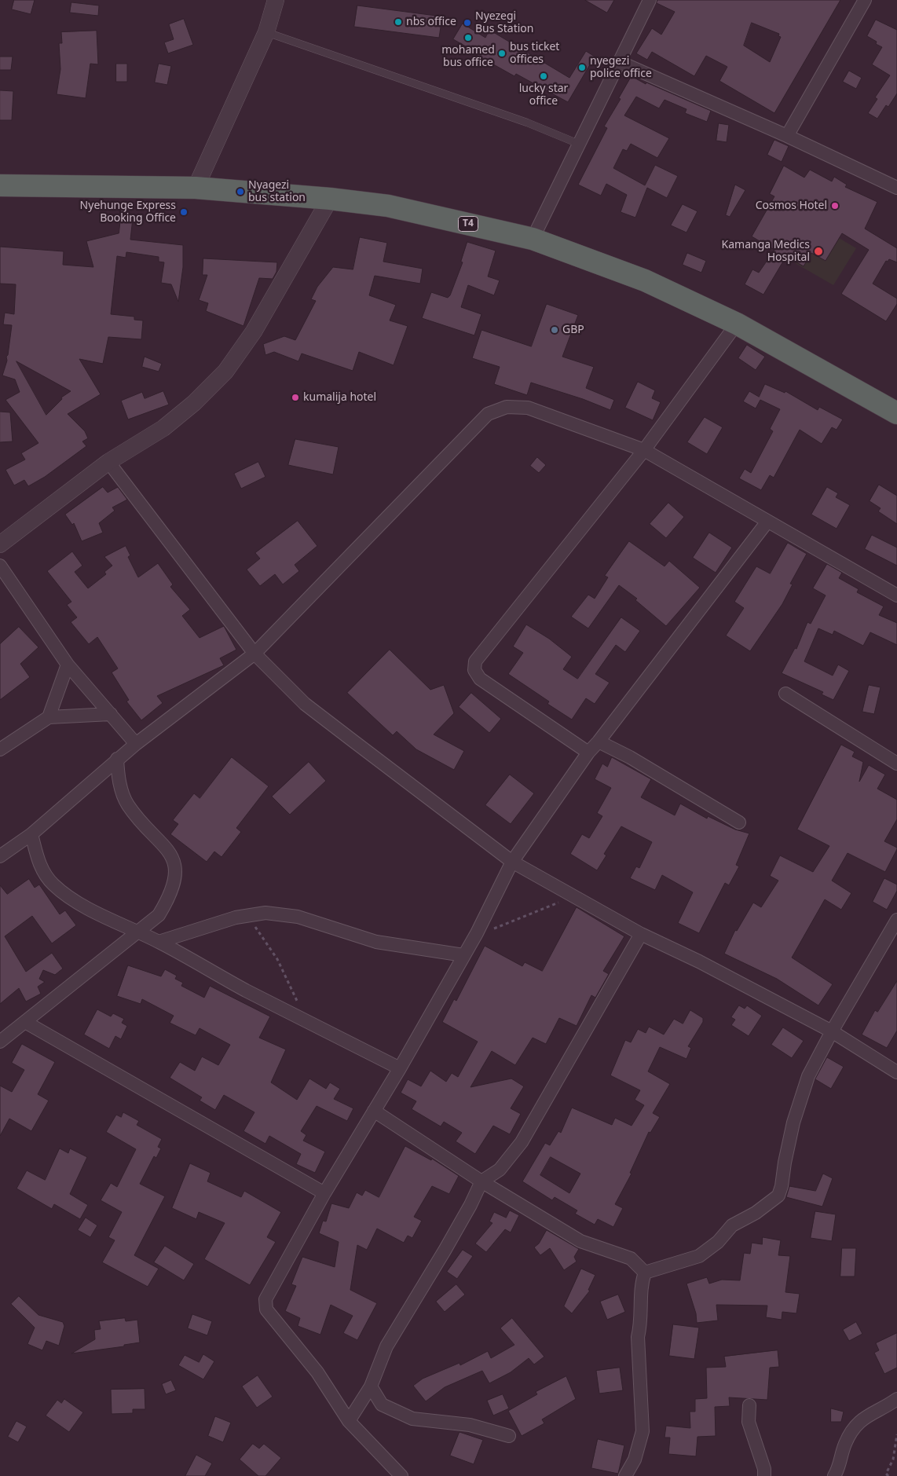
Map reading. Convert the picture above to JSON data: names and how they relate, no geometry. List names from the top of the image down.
{
  "streets": {
    "highway": ["T4"]
  },
  "places": [
    "nbs office",
    "Nyezegi Bus Station",
    "mohamed bus office",
    "bus ticket offices",
    "nyegezi police office",
    "lucky star office",
    "Nyagezi bus station",
    "Cosmos Hotel",
    "Nyehunge Express Booking Office",
    "Kamanga Medics Hospital",
    "GBP",
    "kumalija hotel"
  ]
}
